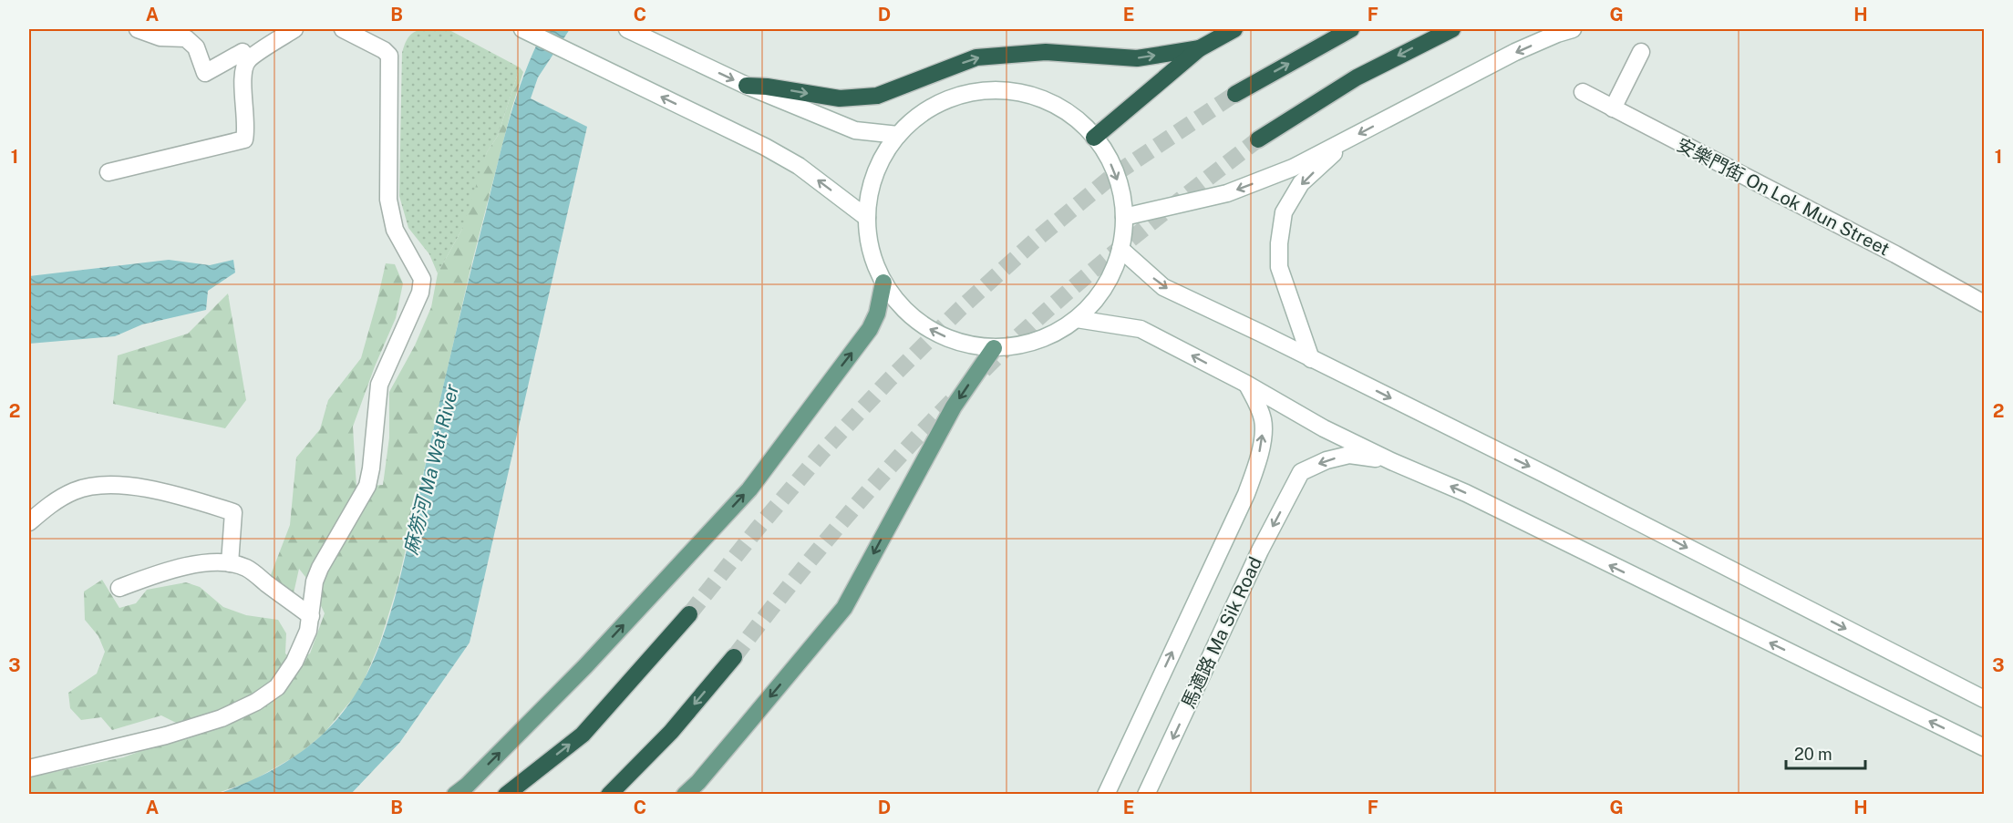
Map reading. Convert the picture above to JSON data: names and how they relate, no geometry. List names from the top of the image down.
{
  "streets": {
    "main road": ["安樂門街 On Lok Mun Street", "馬適路 Ma Sik Road"]
  },
  "water": ["麻笏河 Ma Wat River"],
  "scale_bar": "20 m",
  "grid": {
    "columns": [
      "A",
      "B",
      "C",
      "D",
      "E",
      "F",
      "G",
      "H"
    ],
    "rows": ["1", "2", "3"]
  }
}
